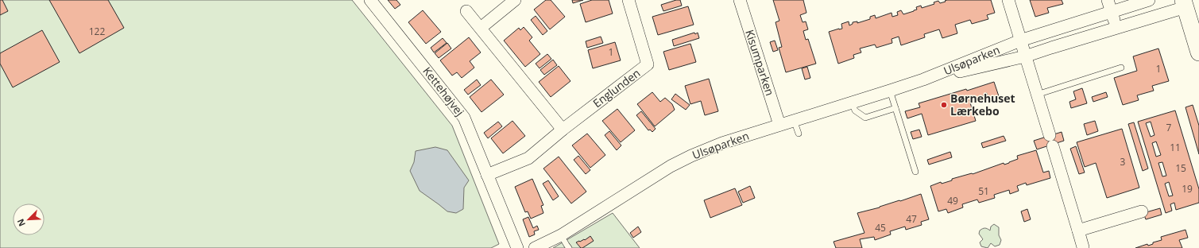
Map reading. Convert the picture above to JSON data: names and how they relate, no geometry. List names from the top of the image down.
{
  "streets": {
    "street": [
      "Ulsøparken",
      "Kisumparken",
      "Englunden",
      "Kettehøjvej"
    ]
  },
  "crossings": [
    ["Ulsøparken", "Kisumparken"],
    ["Englunden", "Kettehøjvej"]
  ],
  "places": ["Børnehuset Lærkebo"],
  "house_numbers": [
    "122",
    "1",
    "1",
    "7",
    "11",
    "3",
    "15",
    "19",
    "51",
    "49",
    "47",
    "45"
  ],
  "north": "bottom left"
}
